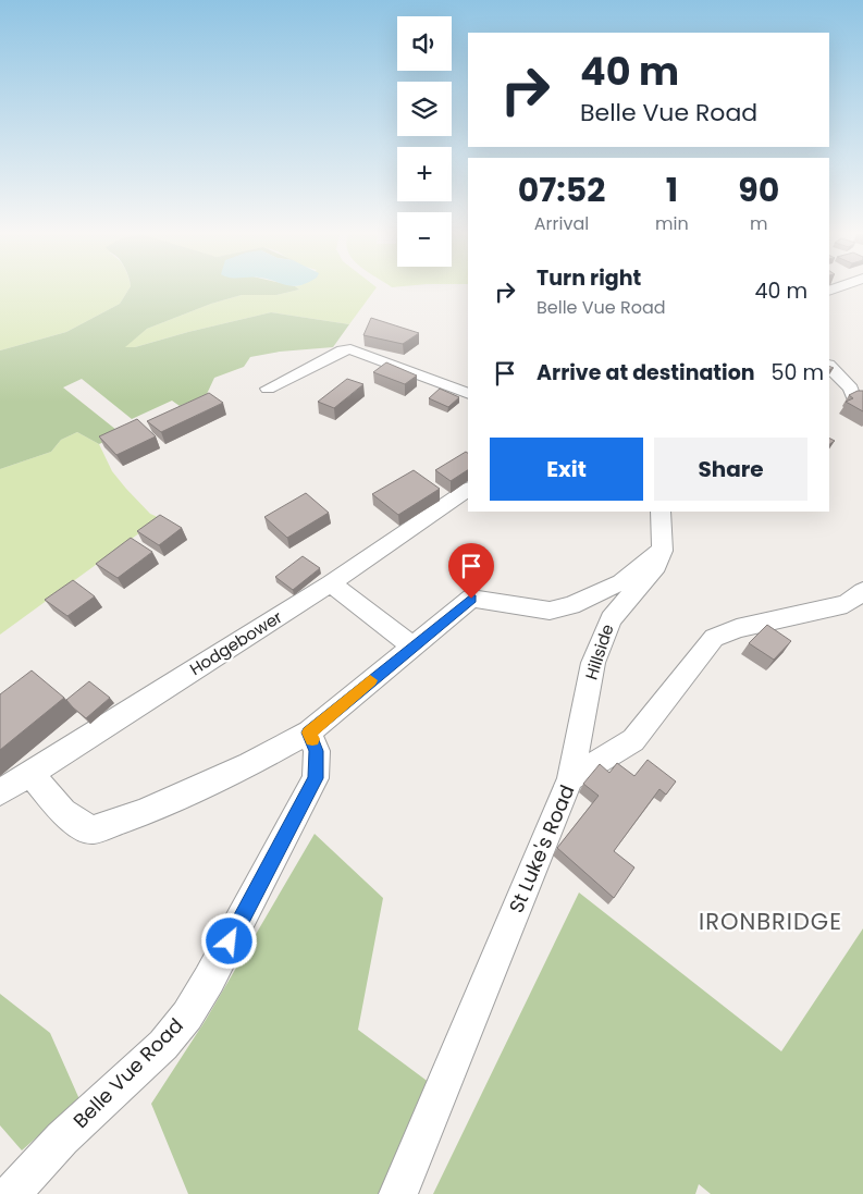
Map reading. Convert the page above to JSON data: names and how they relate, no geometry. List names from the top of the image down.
{
  "streets": {
    "street": [
      "Hodgebower",
      "Hillside",
      "St Luke's Road",
      "Belle Vue Road"
    ]
  },
  "crossings": [
    ["Hillside", "St Luke's Road"]
  ],
  "districts": ["IRONBRIDGE"],
  "page": {
    "map_buttons": ["+", "−"],
    "turn": ["40 m", "Belle Vue Road"],
    "eta": [
      "07:52",
      "Arrival",
      "1",
      "min",
      "90",
      "m"
    ],
    "list": [
      {
        "name": "Turn right",
        "note": "Belle Vue Road",
        "value": "40 m"
      },
      {
        "name": "Arrive at destination",
        "value": "50 m"
      }
    ],
    "buttons": ["Exit", "Share"]
  }
}
